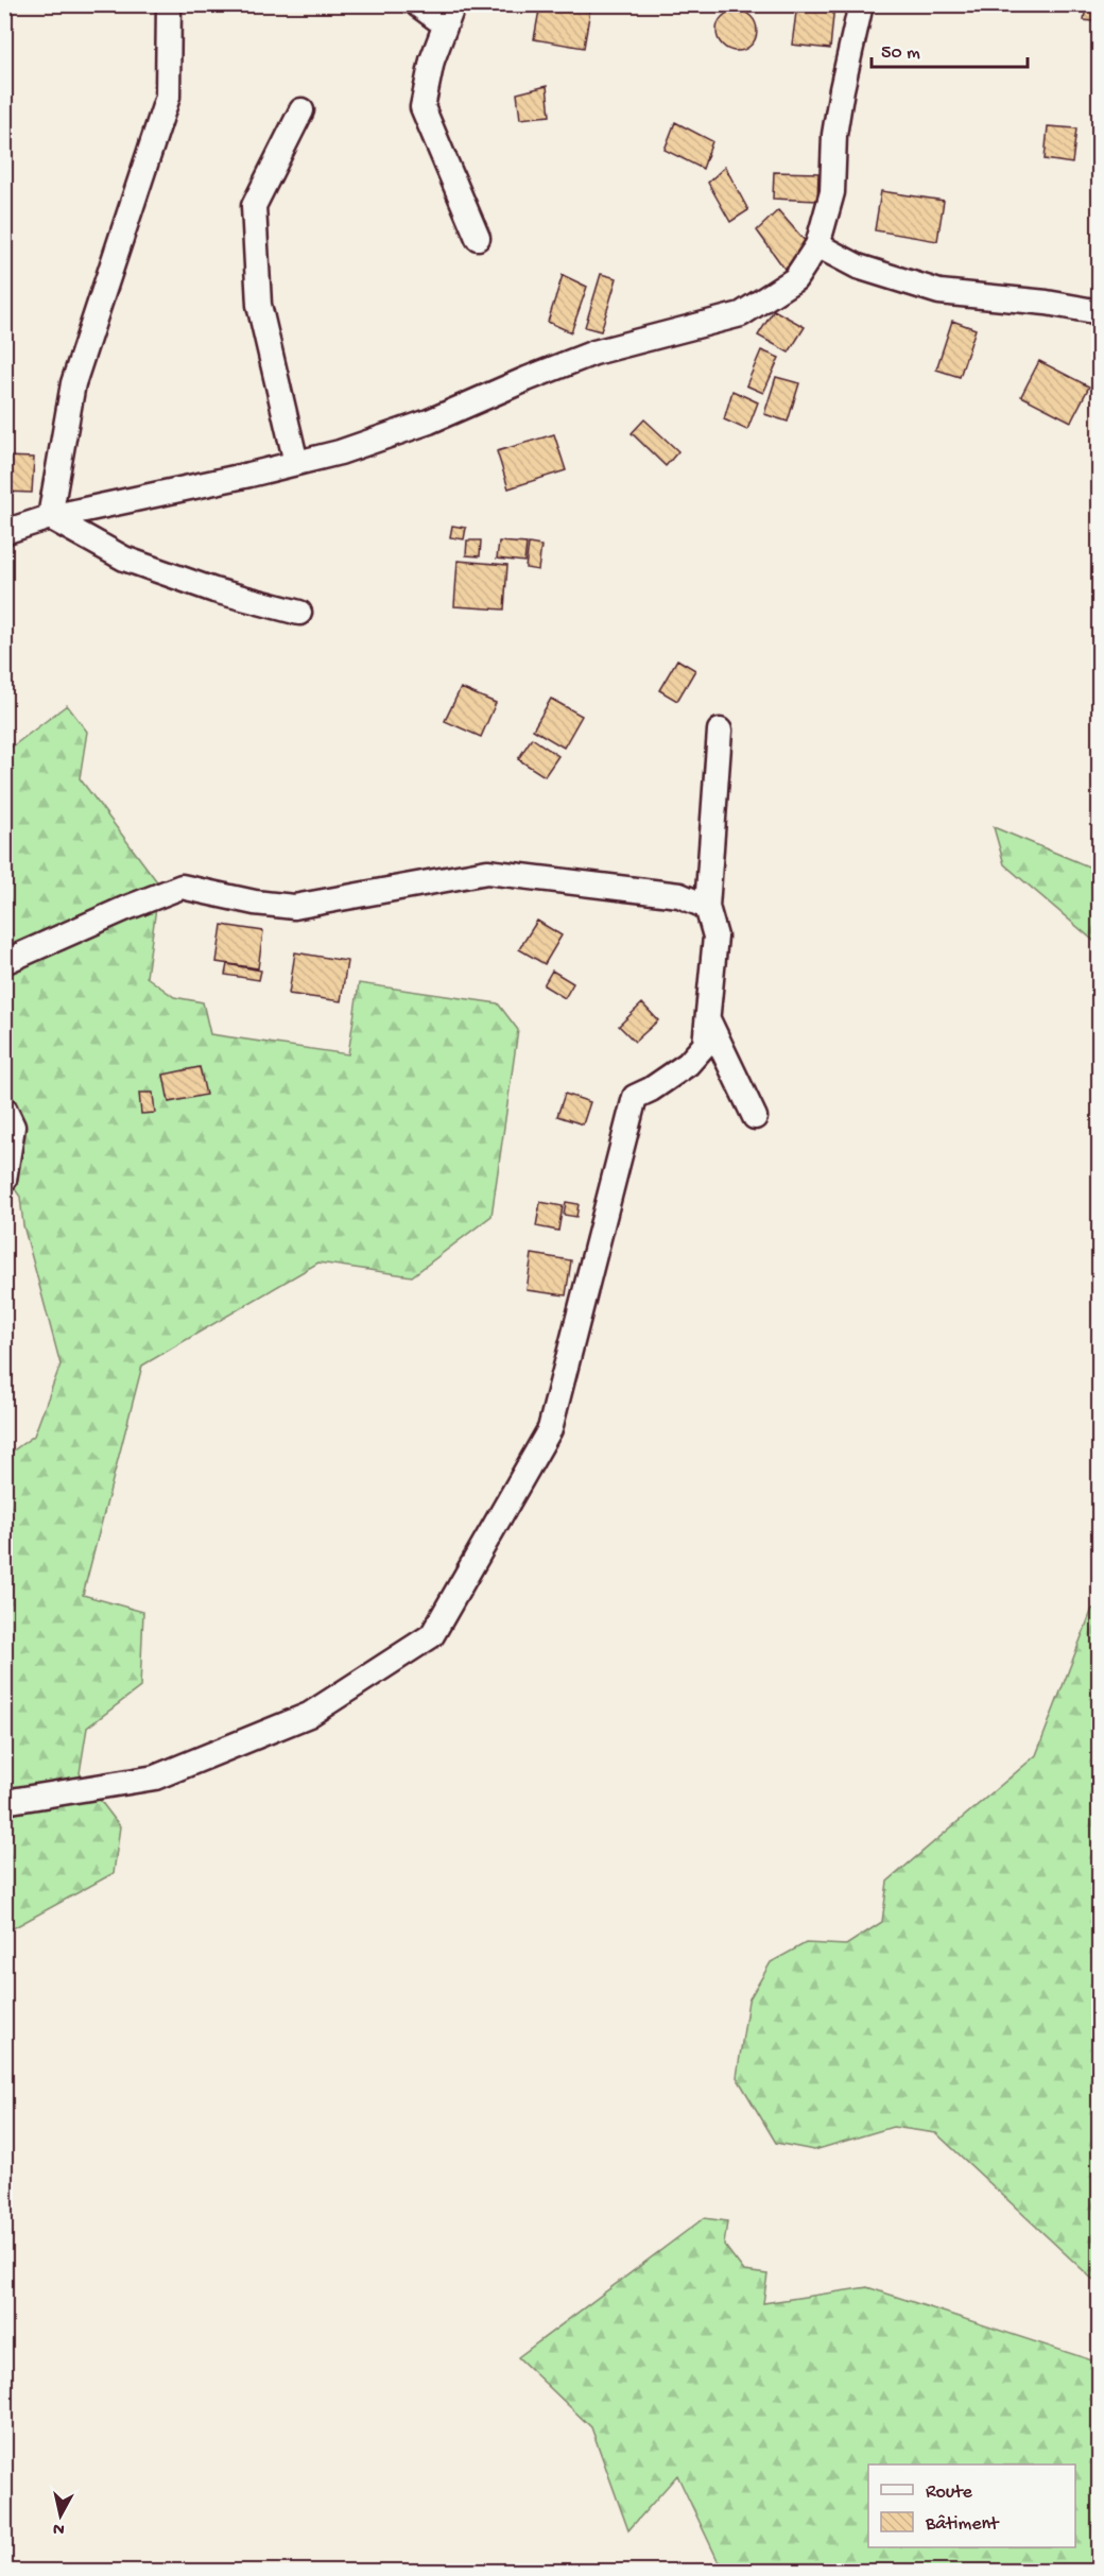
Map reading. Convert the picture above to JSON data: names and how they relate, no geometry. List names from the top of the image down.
{
  "legend": ["Route", "Bâtiment"],
  "scale_bar": "50 m",
  "north": "bottom"
}
